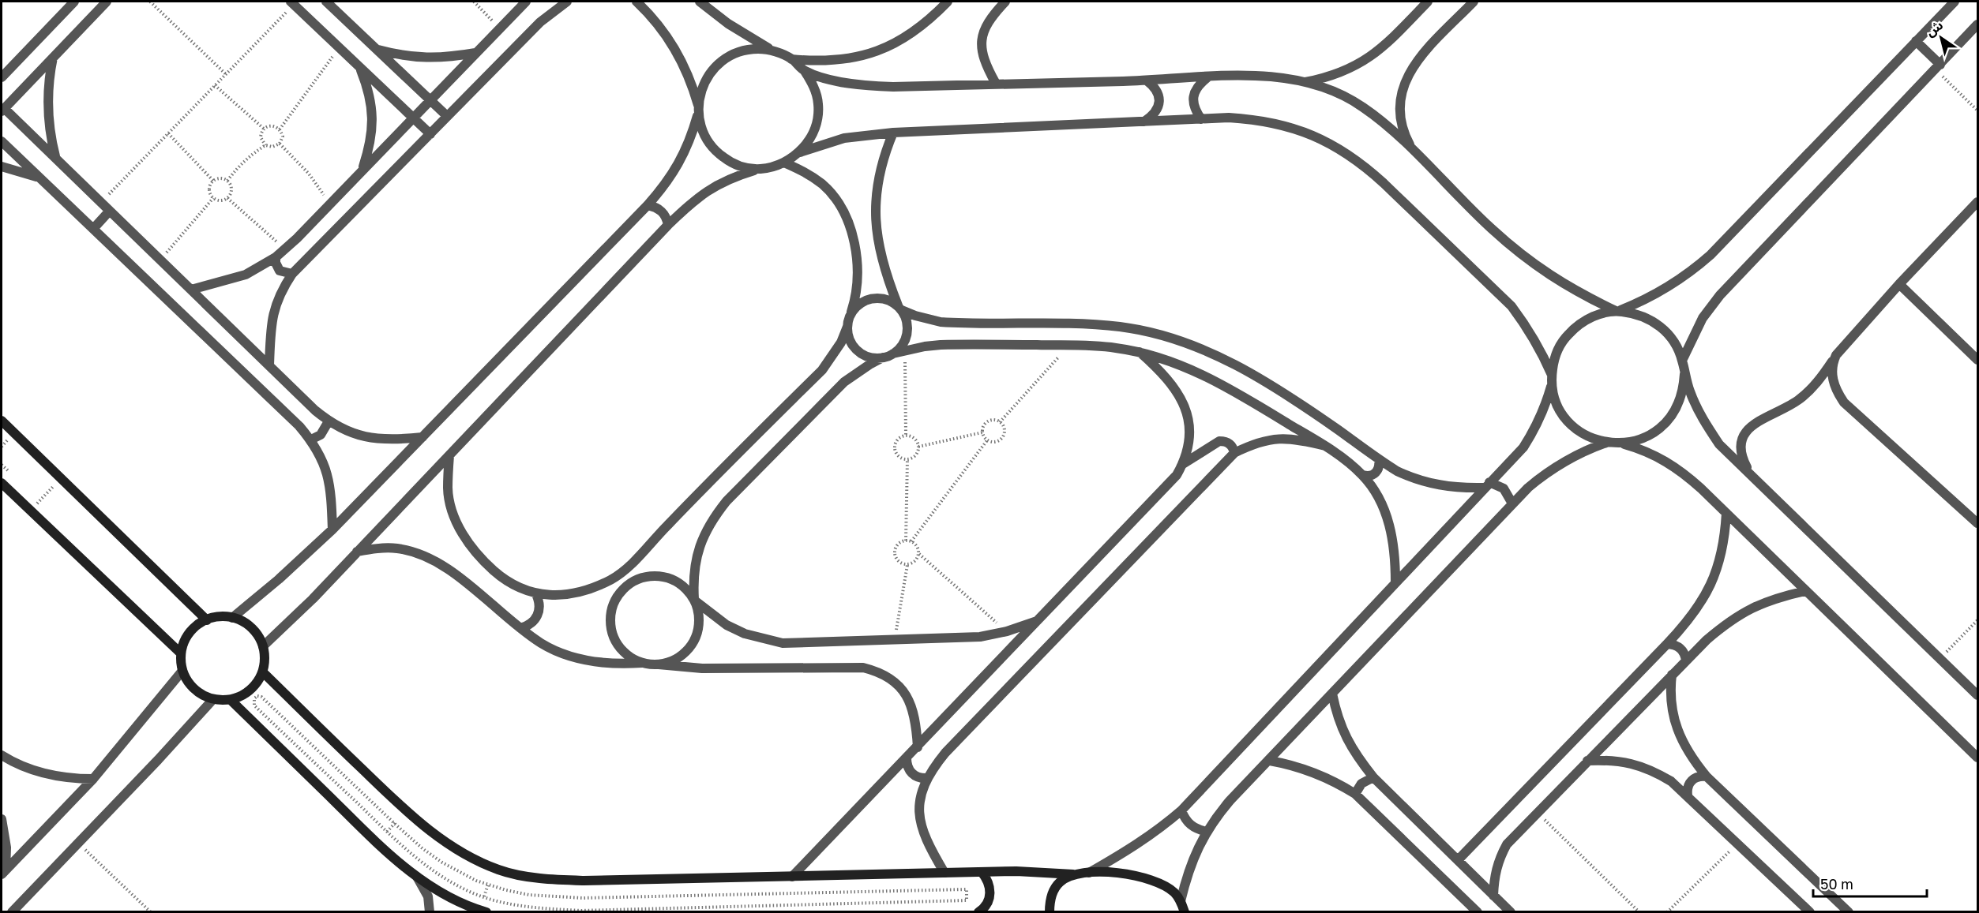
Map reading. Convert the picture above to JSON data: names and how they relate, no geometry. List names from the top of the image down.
{
  "scale_bar": "50 m",
  "north": "top left"
}
